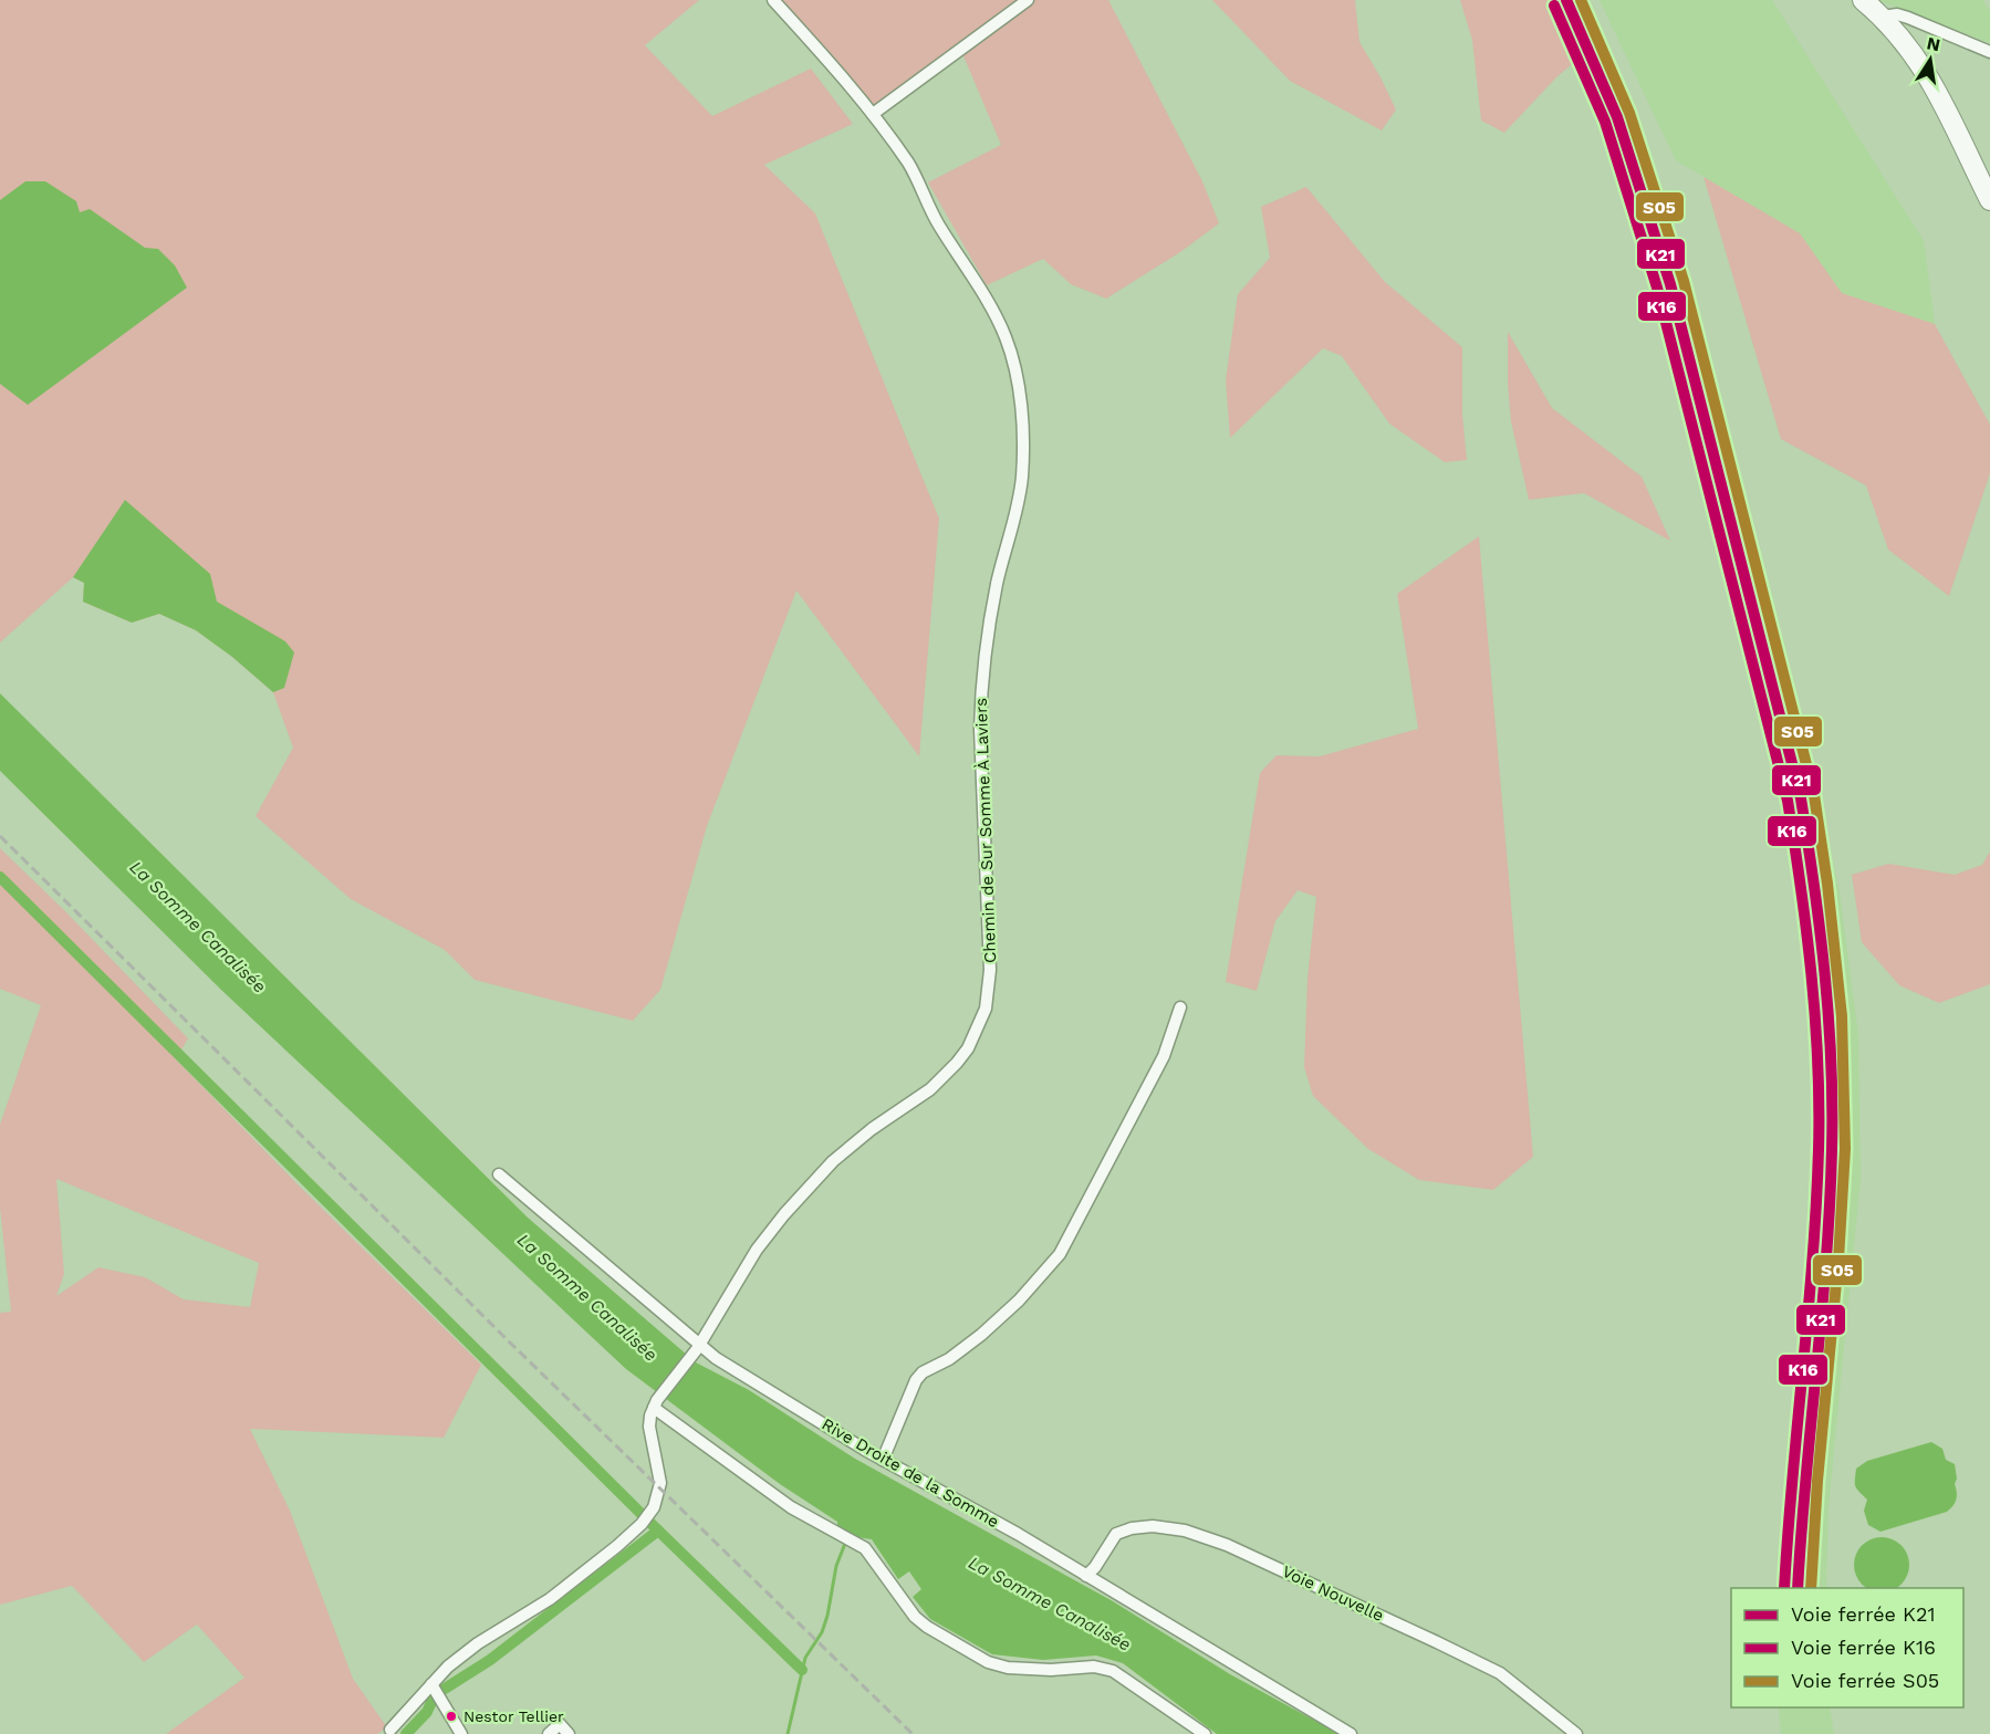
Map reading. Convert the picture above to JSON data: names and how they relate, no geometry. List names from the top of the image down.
{
  "streets": {
    "street": ["Chemin de Sur Somme À Laviers", "Rive Droite de la Somme", "Voie Nouvelle"]
  },
  "crossings": [
    ["Chemin de Sur Somme À Laviers", "Rive Droite de la Somme"],
    ["Rive Droite de la Somme", "Voie Nouvelle"]
  ],
  "water": ["La Somme Canalisée"],
  "places": ["Nestor Tellier"],
  "lines": ["rail line K21", "rail line S05", "rail line K16"],
  "legend": ["Voie ferrée K21", "Voie ferrée K16", "Voie ferrée S05"],
  "north": "top"
}
